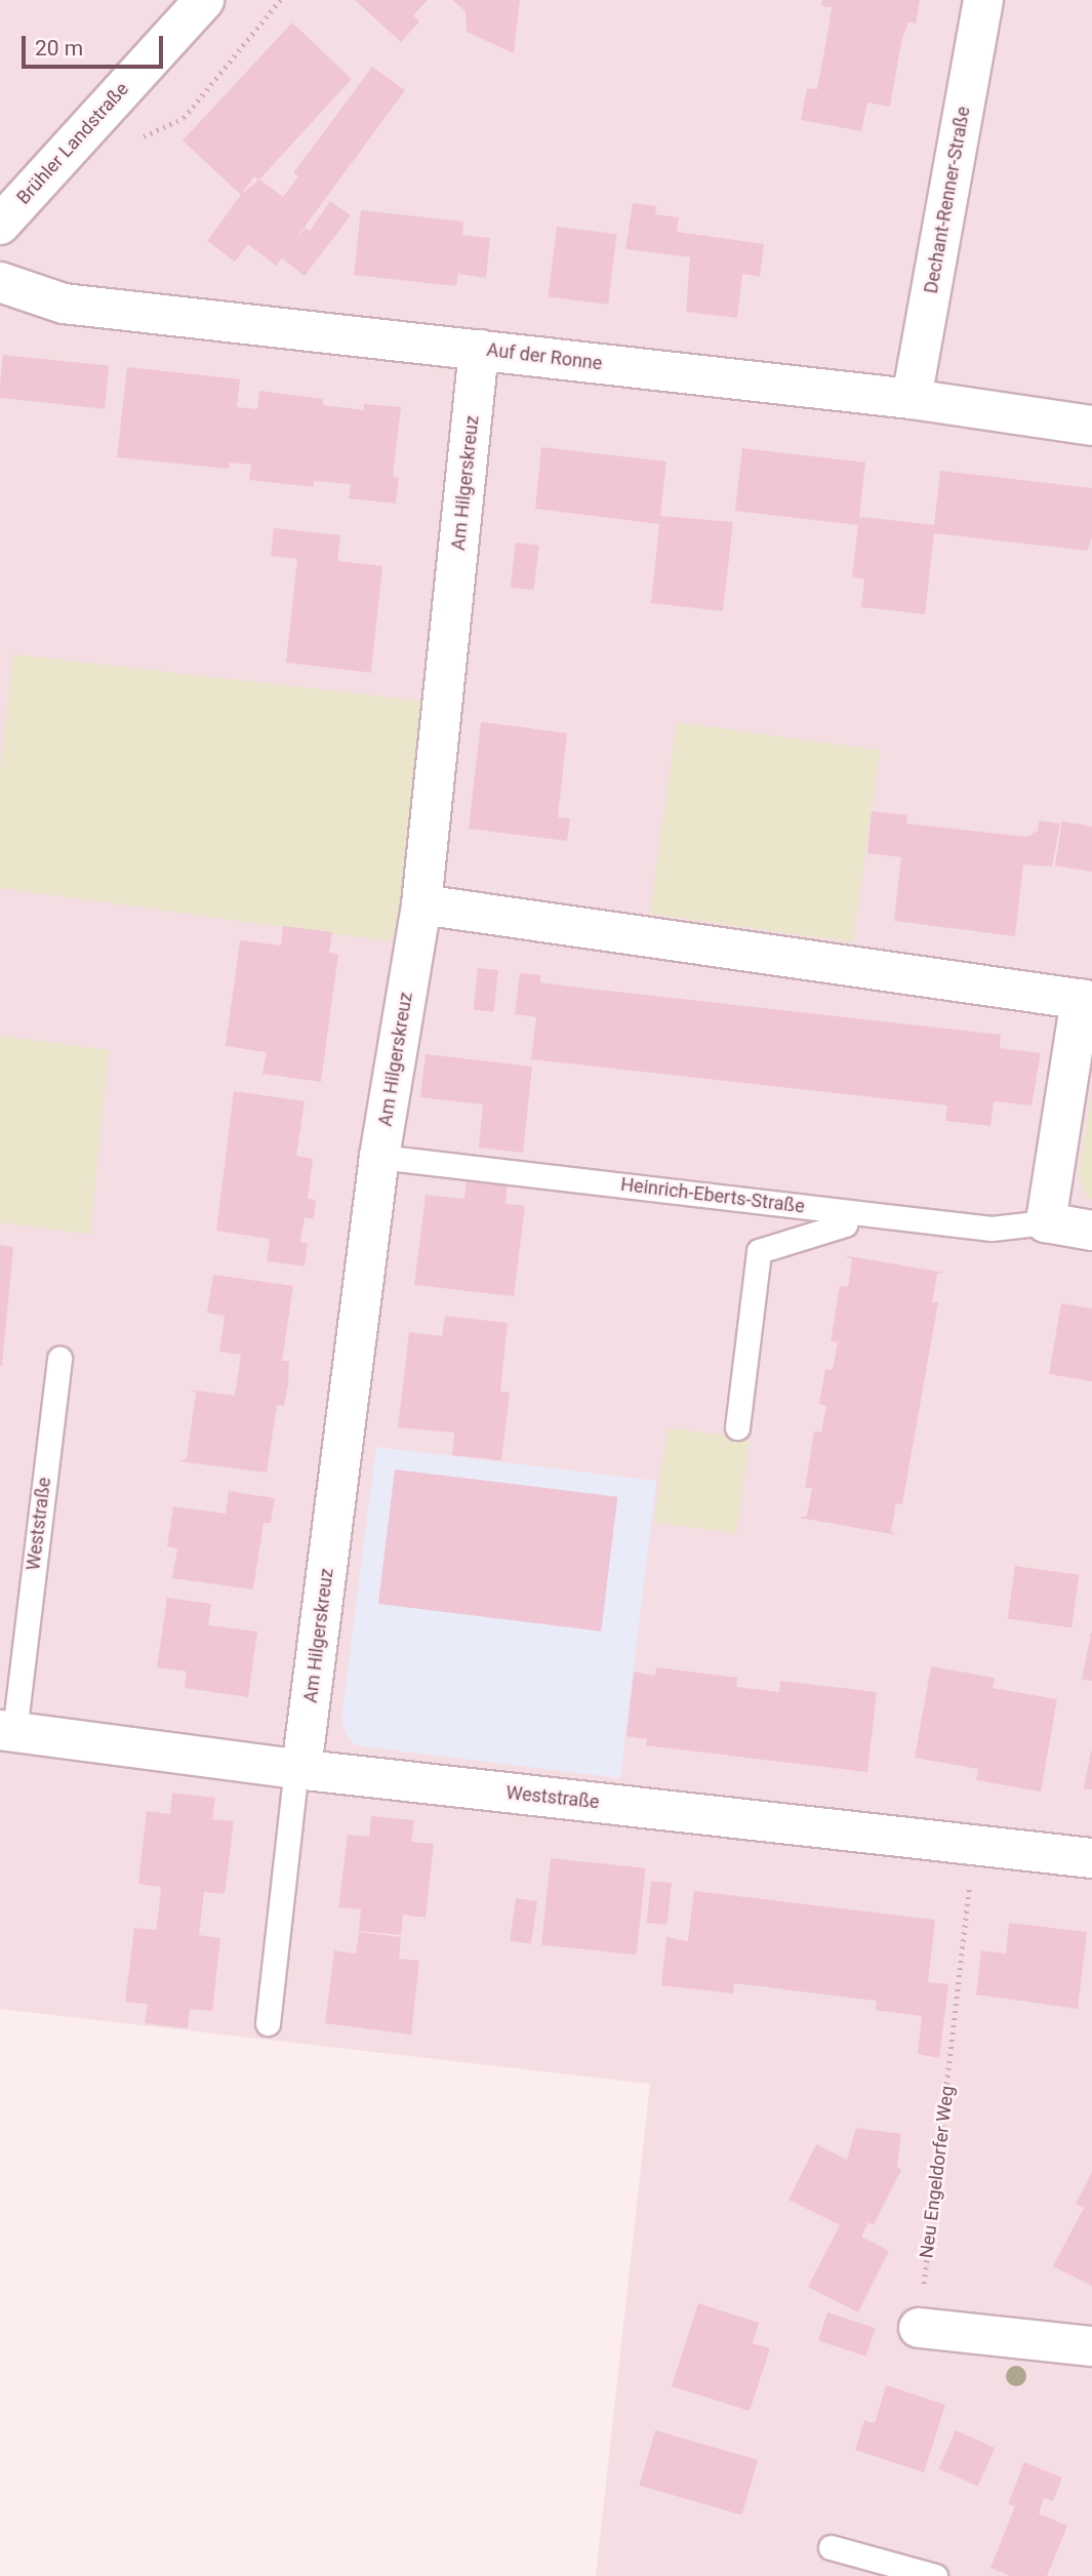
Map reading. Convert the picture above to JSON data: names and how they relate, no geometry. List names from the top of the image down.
{
  "streets": {
    "street": [
      "Brühler Landstraße",
      "Dechant-Renner-Straße",
      "Auf der Ronne",
      "Am Hilgerskreuz",
      "Heinrich-Eberts-Straße",
      "Weststraße"
    ],
    "path": ["Neu Engeldorfer Weg"]
  },
  "crossings": [
    ["Dechant-Renner-Straße", "Auf der Ronne"],
    ["Auf der Ronne", "Am Hilgerskreuz"],
    ["Am Hilgerskreuz", "Heinrich-Eberts-Straße"],
    ["Am Hilgerskreuz", "Weststraße"],
    ["Weststraße", "Neu Engeldorfer Weg"]
  ],
  "scale_bar": "20 m"
}
